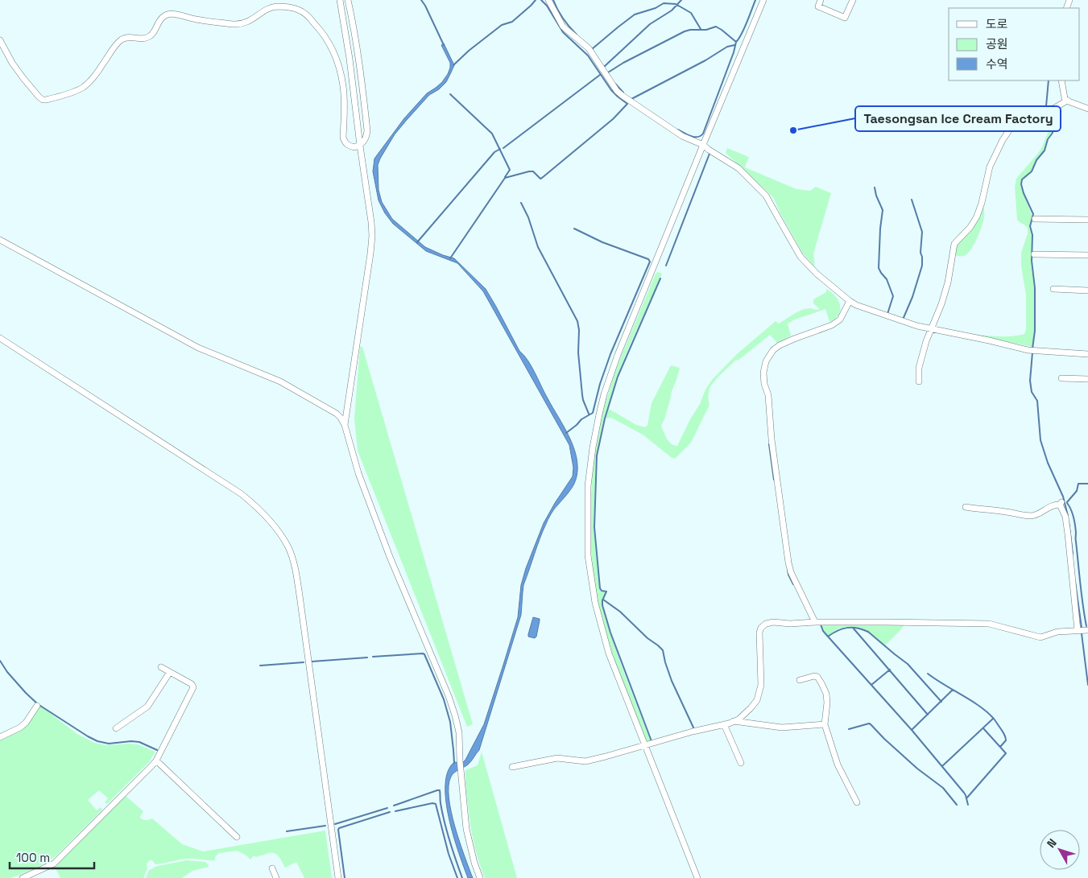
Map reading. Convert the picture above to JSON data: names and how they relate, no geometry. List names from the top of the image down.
{
  "places": ["Taesongsan Ice Cream Factory"],
  "legend": ["도로", "공원", "수역"],
  "scale_bar": "100 m",
  "north": "top left"
}
